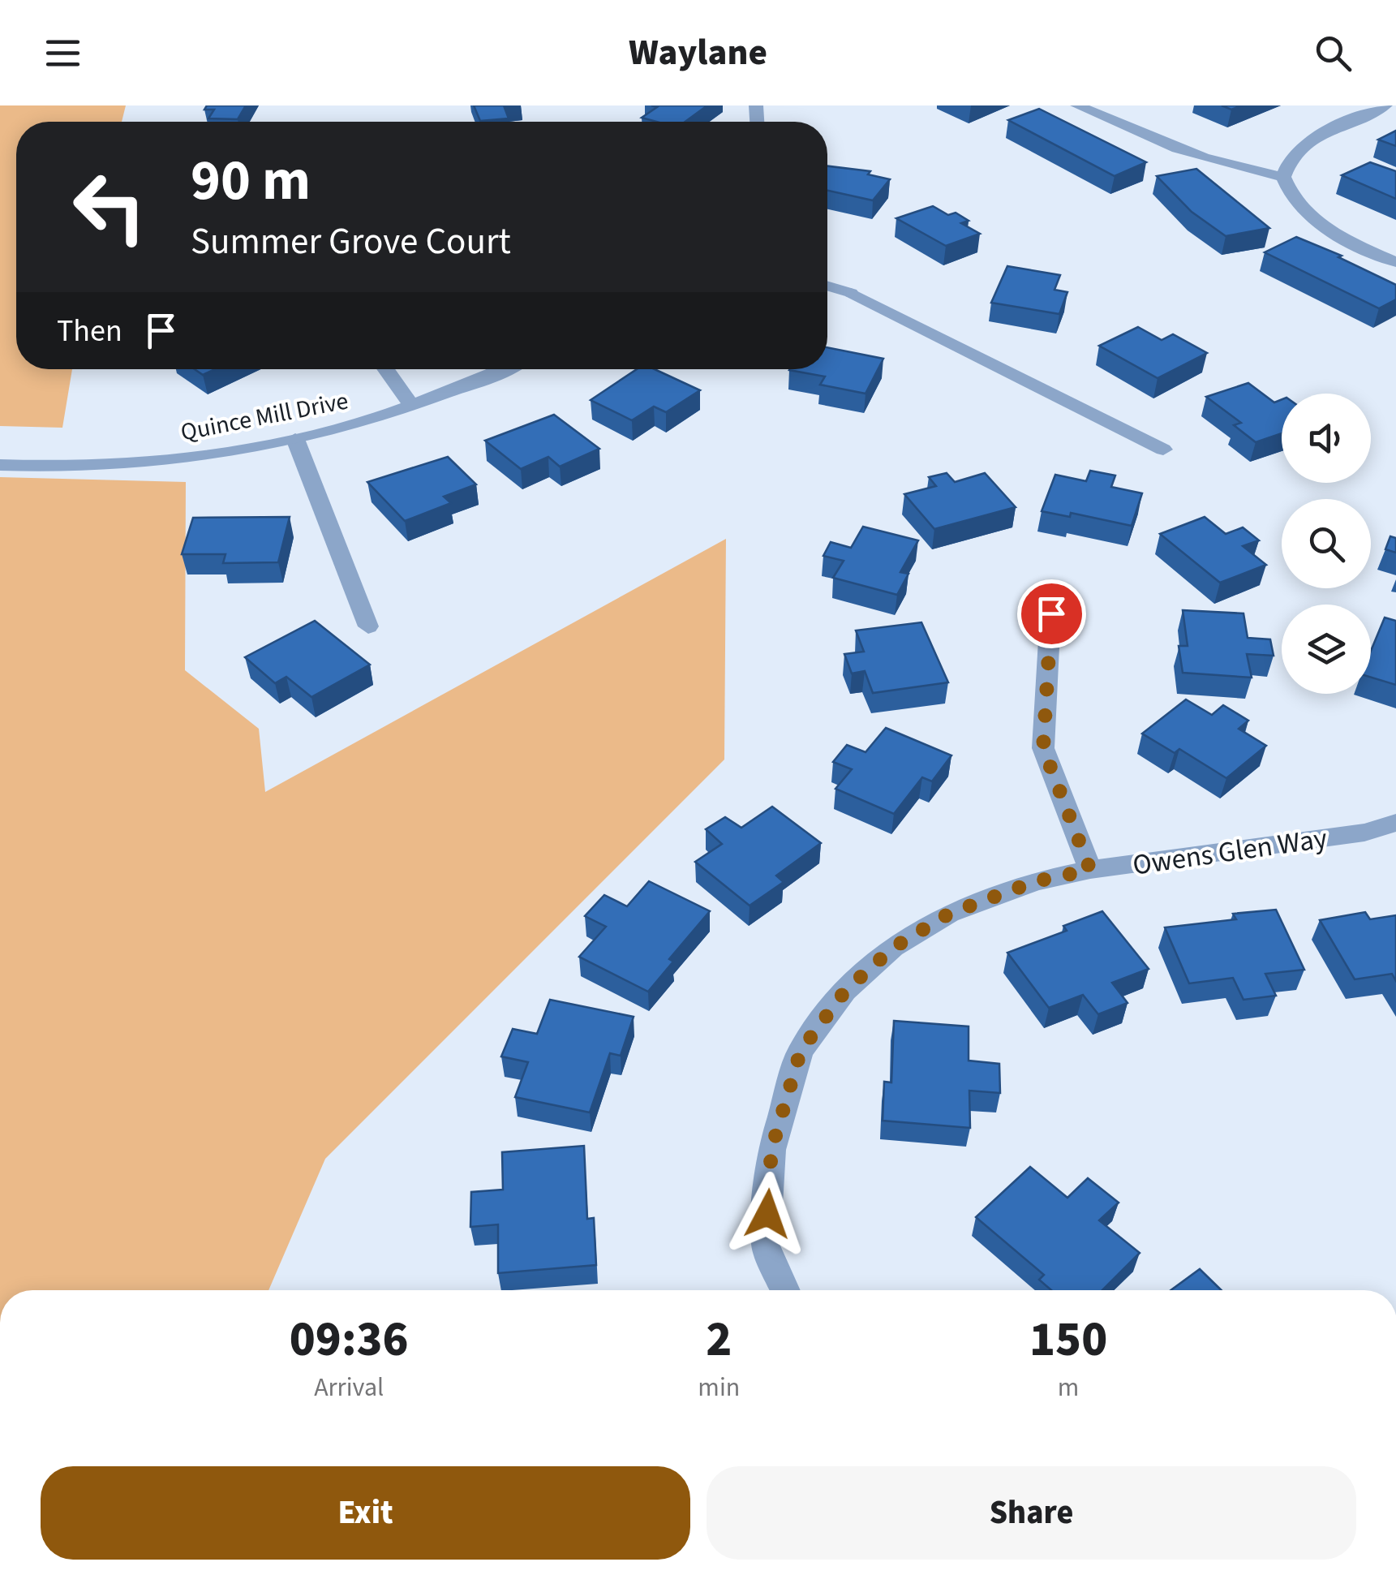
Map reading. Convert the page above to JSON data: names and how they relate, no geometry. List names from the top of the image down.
{
  "streets": {
    "street": ["Quince Mill Drive", "Owens Glen Way"]
  },
  "page": {
    "header": "Waylane",
    "turn": ["90 m", "Summer Grove Court"],
    "then": "Then",
    "eta": [
      "09:36",
      "Arrival",
      "2",
      "min",
      "150",
      "m"
    ],
    "buttons": ["Exit", "Share"]
  }
}
